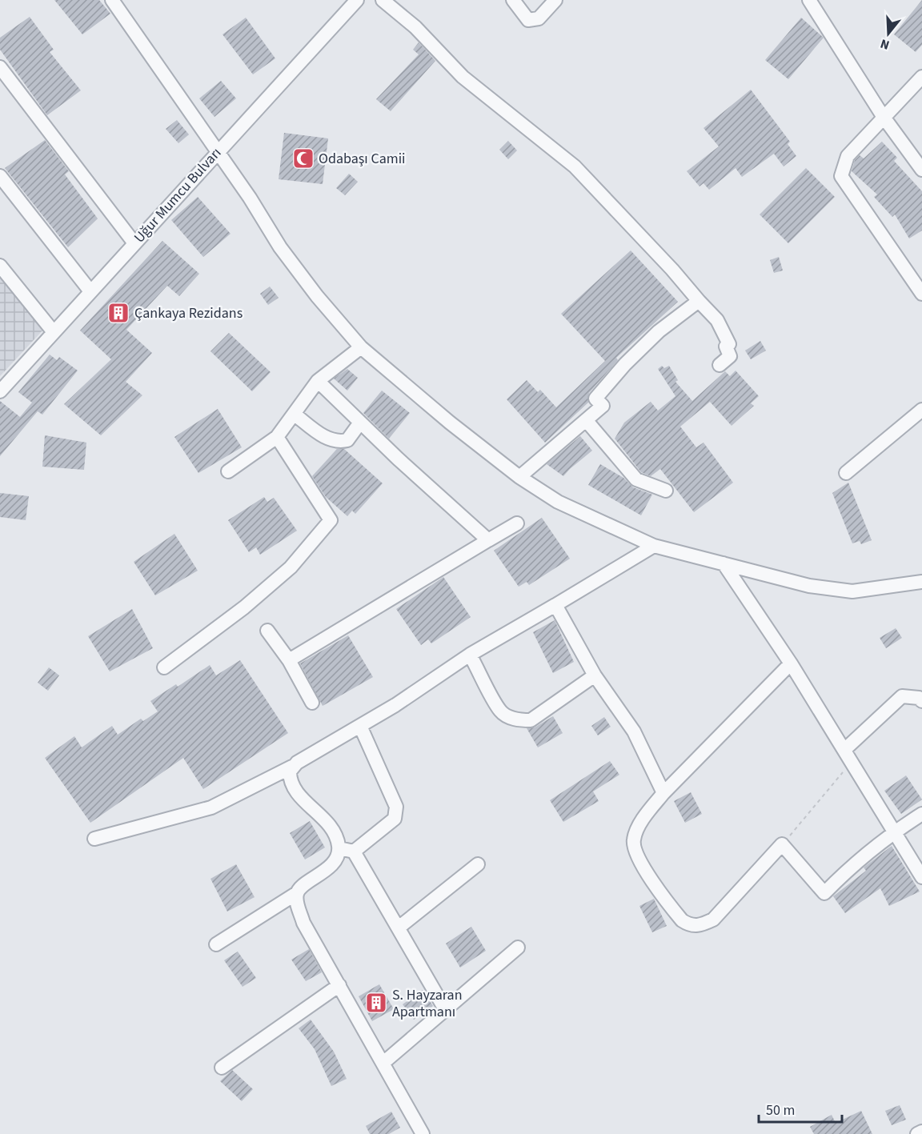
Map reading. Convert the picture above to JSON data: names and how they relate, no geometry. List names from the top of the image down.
{
  "streets": {
    "street": ["Uğur Mumcu Bulvarı"]
  },
  "places": {
    "mosque": ["Odabaşı Camii"],
    "building": ["Çankaya Rezidans", "S. Hayzaran Apartmanı"]
  },
  "scale_bar": "50 m",
  "north": "bottom"
}
